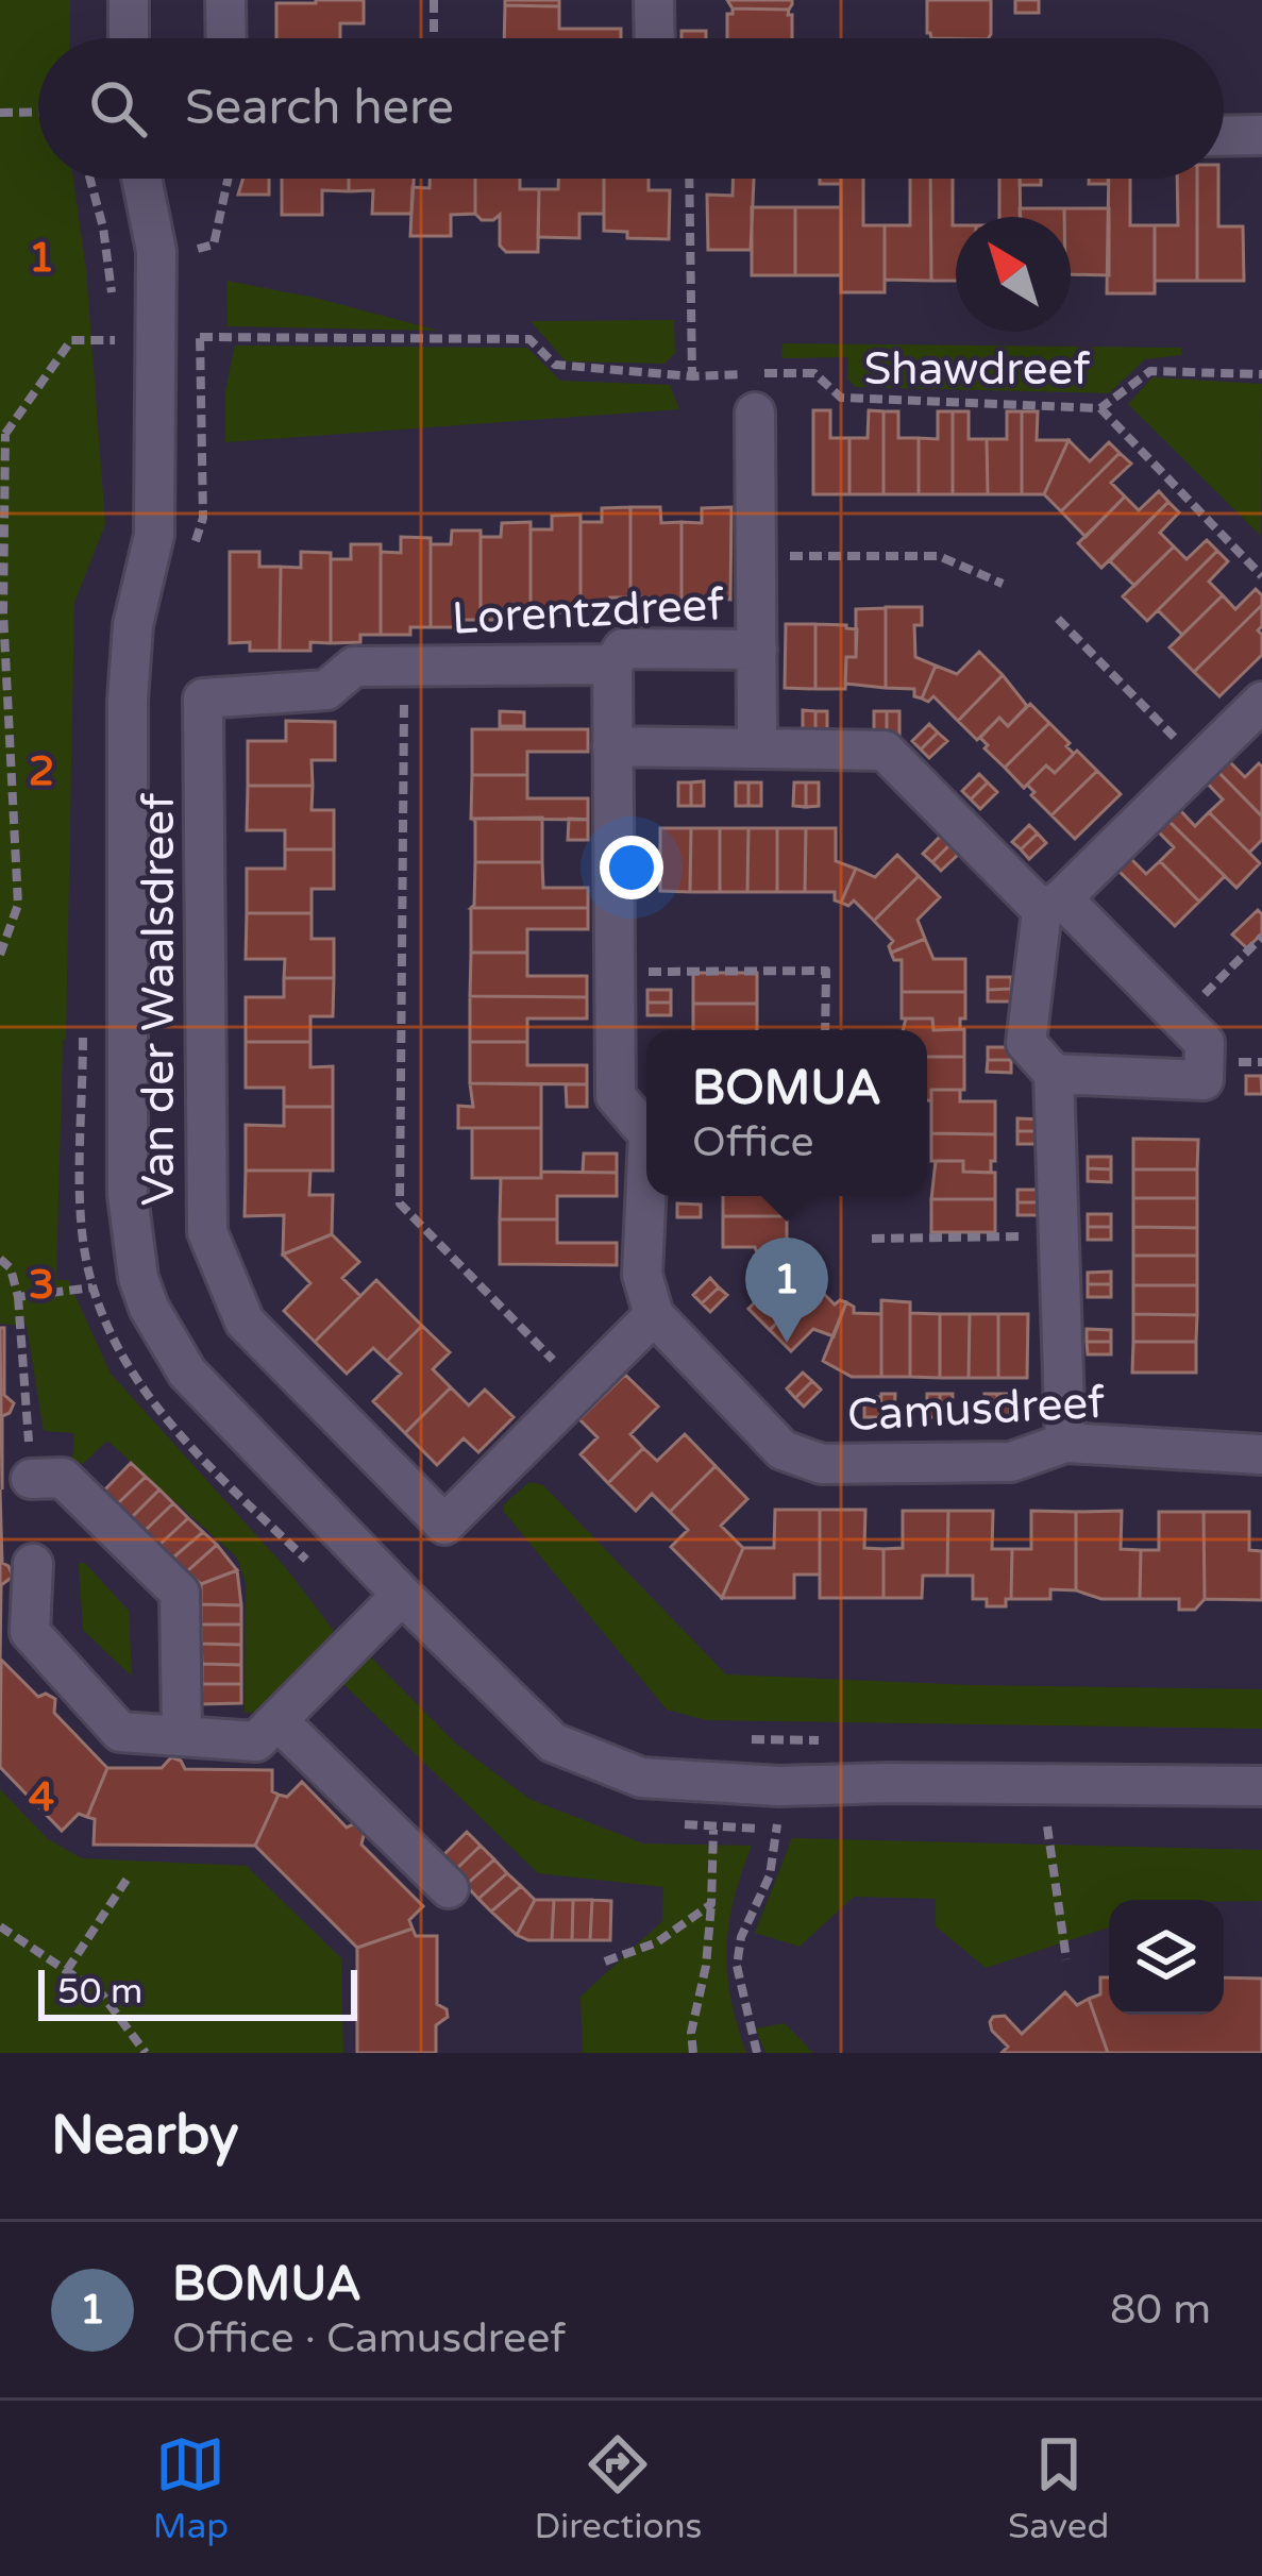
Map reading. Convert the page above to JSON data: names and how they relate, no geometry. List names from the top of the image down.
{
  "streets": {
    "street": ["Lorentzdreef", "Van der Waalsdreef", "Camusdreef"],
    "path": ["Shawdreef"]
  },
  "crossings": [
    ["Lorentzdreef", "Van der Waalsdreef"],
    ["Van der Waalsdreef", "Camusdreef"]
  ],
  "scale_bar": "50 m",
  "north": "top left",
  "page": {
    "search": "Search here",
    "popup": ["BOMUA", "Office"],
    "pins": "1",
    "scale": "50 m",
    "heading": "Nearby",
    "list": [
      {
        "mark": "1",
        "name": "BOMUA",
        "note": "Office · Camusdreef",
        "value": "80 m"
      }
    ],
    "nav": ["Map", "Directions", "Saved"]
  },
  "grid": {
    "rows": [
      "1",
      "2",
      "3",
      "4"
    ]
  }
}
